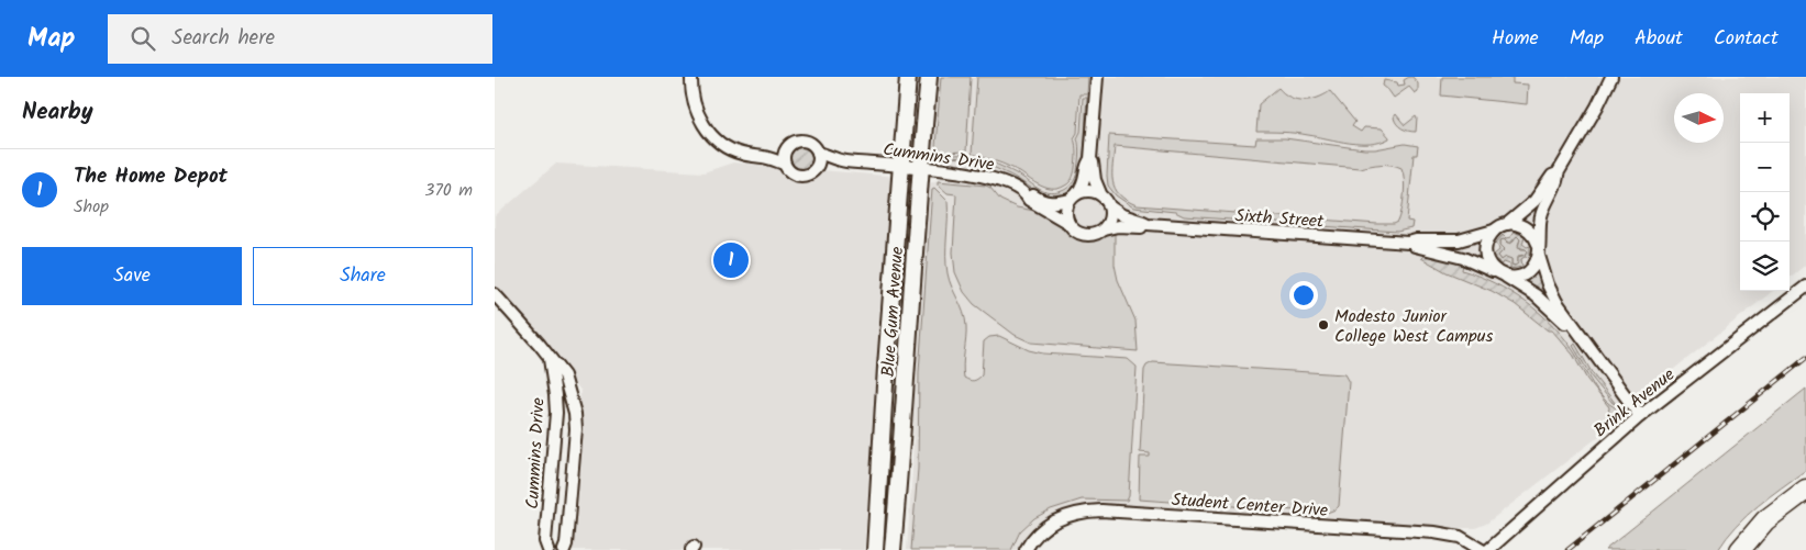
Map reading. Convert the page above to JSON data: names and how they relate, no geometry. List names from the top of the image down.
{
  "streets": {
    "main road": ["Blue Gum Avenue"],
    "street": [
      "Cummins Drive",
      "Sixth Street",
      "Brink Avenue",
      "Student Center Drive"
    ]
  },
  "crossings": [
    ["Cummins Drive", "Sixth Street"],
    ["Cummins Drive", "Blue Gum Avenue"]
  ],
  "places": ["Modesto Junior College West Campus"],
  "north": "right",
  "page": {
    "header": "Map",
    "search": "Search here",
    "nav": [
      "Home",
      "Map",
      "About",
      "Contact"
    ],
    "heading": "Nearby",
    "map_buttons": ["+", "−"],
    "list": [
      {
        "mark": "1",
        "name": "The Home Depot",
        "note": "Shop",
        "value": "370 m"
      }
    ],
    "buttons": ["Save", "Share"],
    "pins": "1"
  }
}
